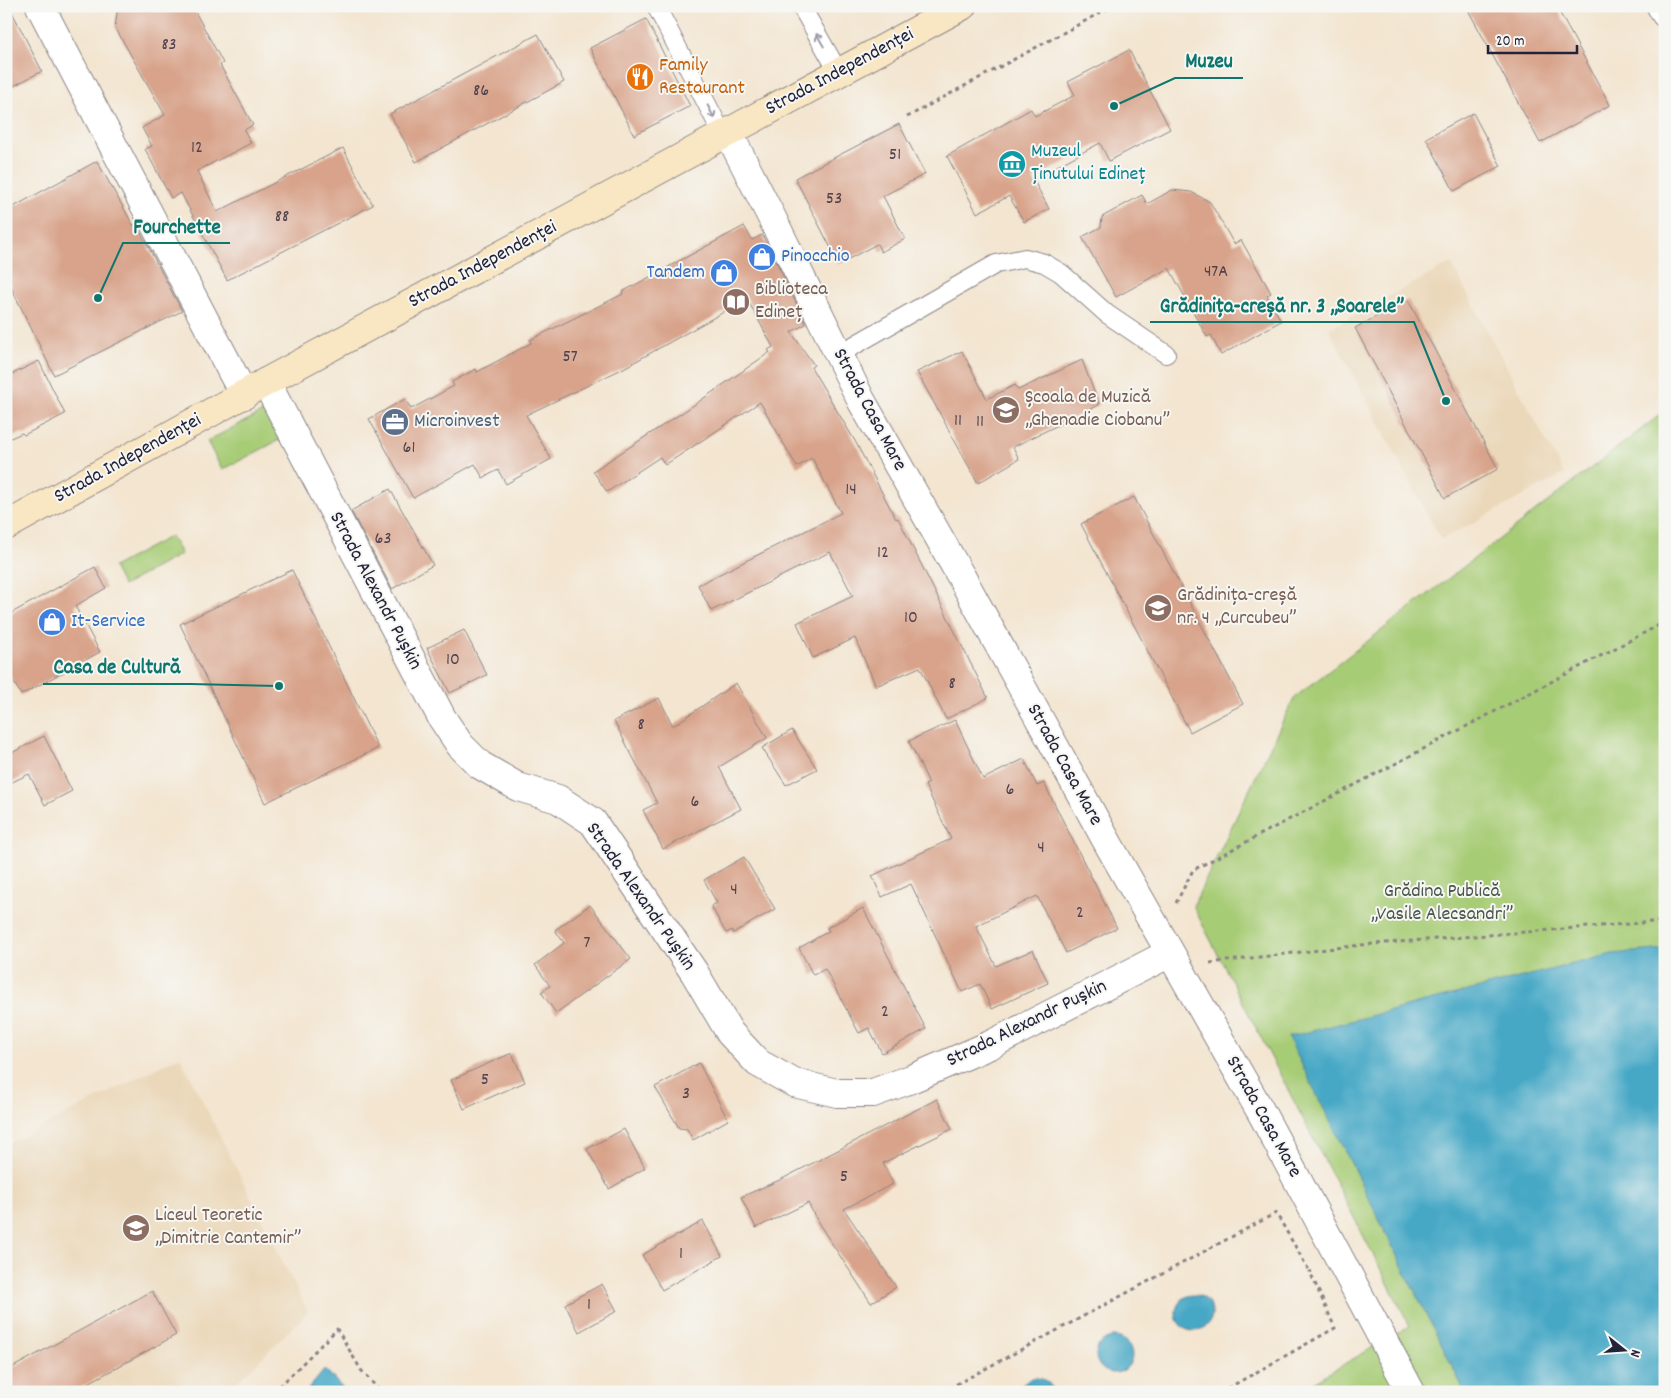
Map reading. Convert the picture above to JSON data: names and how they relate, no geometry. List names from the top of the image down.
{
  "streets": {
    "main road": ["Strada Independenței"],
    "street": ["Strada Casa Mare", "Strada Alexandr Pușkin"]
  },
  "crossings": [
    ["Strada Independenței", "Strada Casa Mare"],
    ["Strada Independenței", "Strada Alexandr Pușkin"],
    ["Strada Casa Mare", "Strada Alexandr Pușkin"]
  ],
  "parks": ["Grădina Publică „Vasile Alecsandri”"],
  "places": {
    "restaurant": ["Family Restaurant"],
    "other": [
      "Muzeu",
      "Fourchette",
      "Grădinița-creșă nr. 3 „Soarele”",
      "Casa de Cultură"
    ],
    "museum": ["Muzeul Ținutului Edineț"],
    "shop": ["Pinocchio", "Tandem", "It-Service"],
    "library": ["Biblioteca Edineț"],
    "school or university": ["Școala de Muzică „Ghenadie Ciobanu”", "Grădinița-creșă nr. 4 „Curcubeu”", "Liceul Teoretic „Dimitrie Cantemir”"],
    "office": ["Microinvest"]
  },
  "house_numbers": [
    "83",
    "86",
    "12",
    "51",
    "53",
    "88",
    "47A",
    "57",
    "11",
    "11",
    "61",
    "14",
    "63",
    "12",
    "10",
    "10",
    "8",
    "8",
    "6",
    "6",
    "4",
    "4",
    "2",
    "7",
    "2",
    "5",
    "3",
    "5",
    "1",
    "1"
  ],
  "scale_bar": "20 m",
  "north": "right"
}
